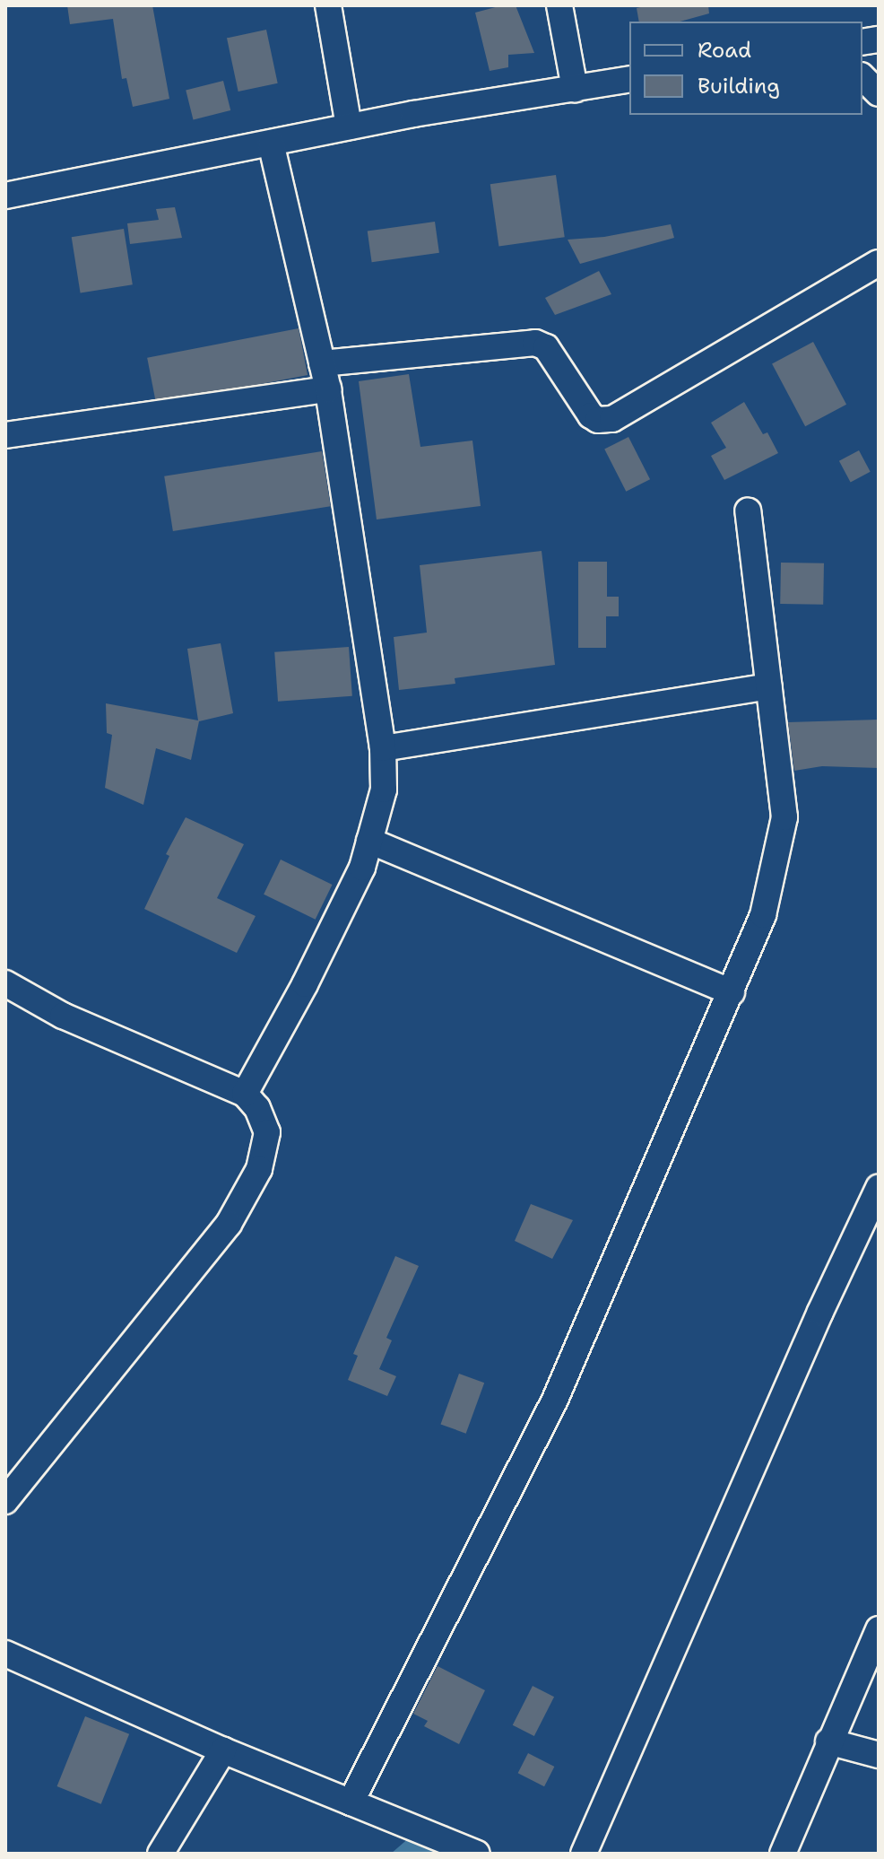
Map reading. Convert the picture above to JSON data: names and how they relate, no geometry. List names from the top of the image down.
{
  "legend": ["Road", "Building"]
}
